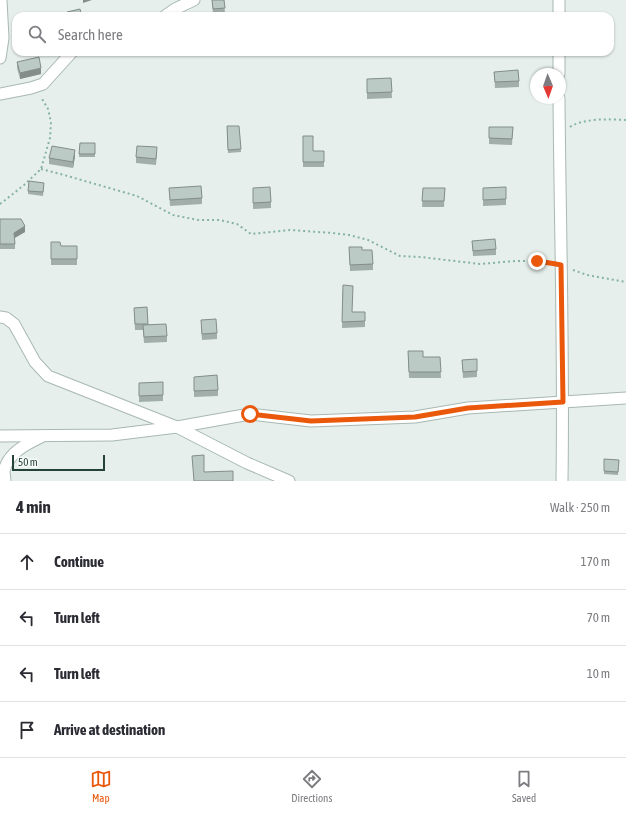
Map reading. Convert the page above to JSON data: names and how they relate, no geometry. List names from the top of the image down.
{
  "scale_bar": "50 m",
  "north": "bottom",
  "page": {
    "search": "Search here",
    "scale": "50 m",
    "heading": ["4 min", "Walk · 250 m"],
    "list": [
      ["Continue", "170 m"],
      ["Turn left", "70 m"],
      ["Turn left", "10 m"],
      "Arrive at destination"
    ],
    "nav": ["Map", "Directions", "Saved"]
  }
}
